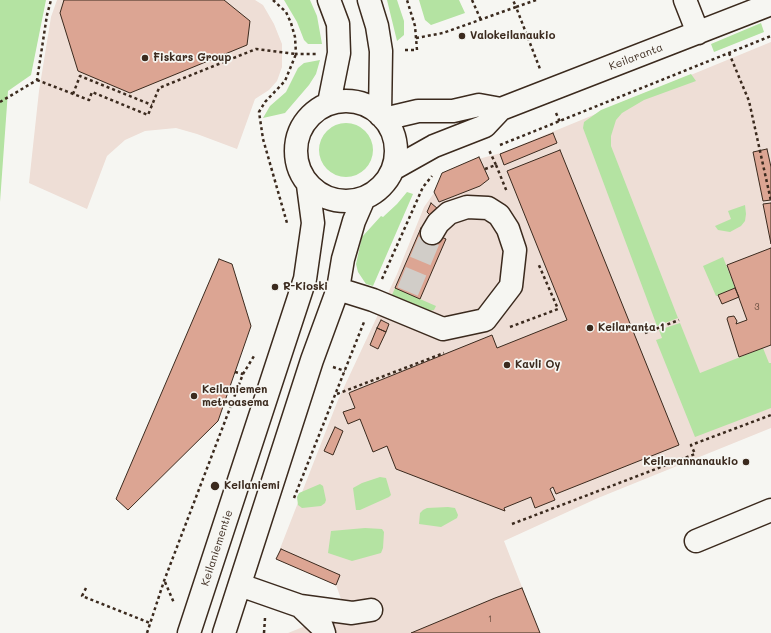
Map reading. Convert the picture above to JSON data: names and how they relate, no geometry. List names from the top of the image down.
{
  "streets": {
    "street": ["Keilaranta", "Keilaniementie"]
  },
  "crossings": [
    ["Keilaranta", "Keilaniementie"]
  ],
  "places": [
    "Valokeilanaukio",
    "Fiskars Group",
    "R-Kioski",
    "Keilaranta 1",
    "Kavli Oy",
    "Keilaniemen metroasema",
    "Keilarannanaukio",
    "Keilaniemi"
  ],
  "house_numbers": ["3", "1"]
}
